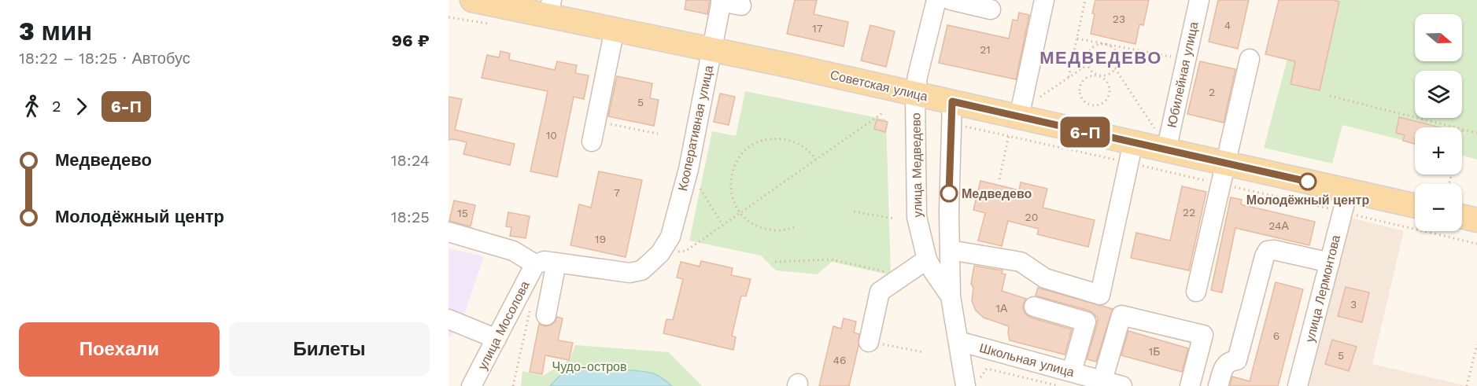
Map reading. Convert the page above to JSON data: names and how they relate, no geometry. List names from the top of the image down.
{
  "streets": {
    "main road": ["Советская улица"],
    "street": [
      "Юбилейная улица",
      "Кооперативная улица",
      "улица Медведево",
      "улица Лермонтова",
      "улица Мосолова",
      "Школьная улица"
    ]
  },
  "crossings": [
    ["Юбилейная улица", "Советская улица"],
    ["Советская улица", "Кооперативная улица"],
    ["Советская улица", "улица Медведево"],
    ["Советская улица", "улица Лермонтова"],
    ["Кооперативная улица", "улица Мосолова"],
    ["улица Медведево", "Школьная улица"]
  ],
  "districts": ["МЕДВЕДЕВО"],
  "parks": ["Чудо-остров"],
  "places": ["Молодёжный центр", "Медведево"],
  "lines": ["bus line 6-П"],
  "house_numbers": [
    "23",
    "4",
    "17",
    "21",
    "2",
    "5",
    "10",
    "7",
    "22",
    "15",
    "20",
    "24А",
    "19",
    "3",
    "1А",
    "6",
    "1Б",
    "5",
    "46"
  ],
  "north": "right",
  "page": {
    "heading": ["3 мин", "18:22 – 18:25 · Автобус", "96 ₽"],
    "on_map": "6-П",
    "map_buttons": ["+", "−"],
    "legs": ["2", "6-П"],
    "list": [
      {
        "name": "Медведево",
        "value": "18:24"
      },
      {
        "name": "Молодёжный центр",
        "value": "18:25"
      }
    ],
    "buttons": ["Поехали", "Билеты"]
  }
}
